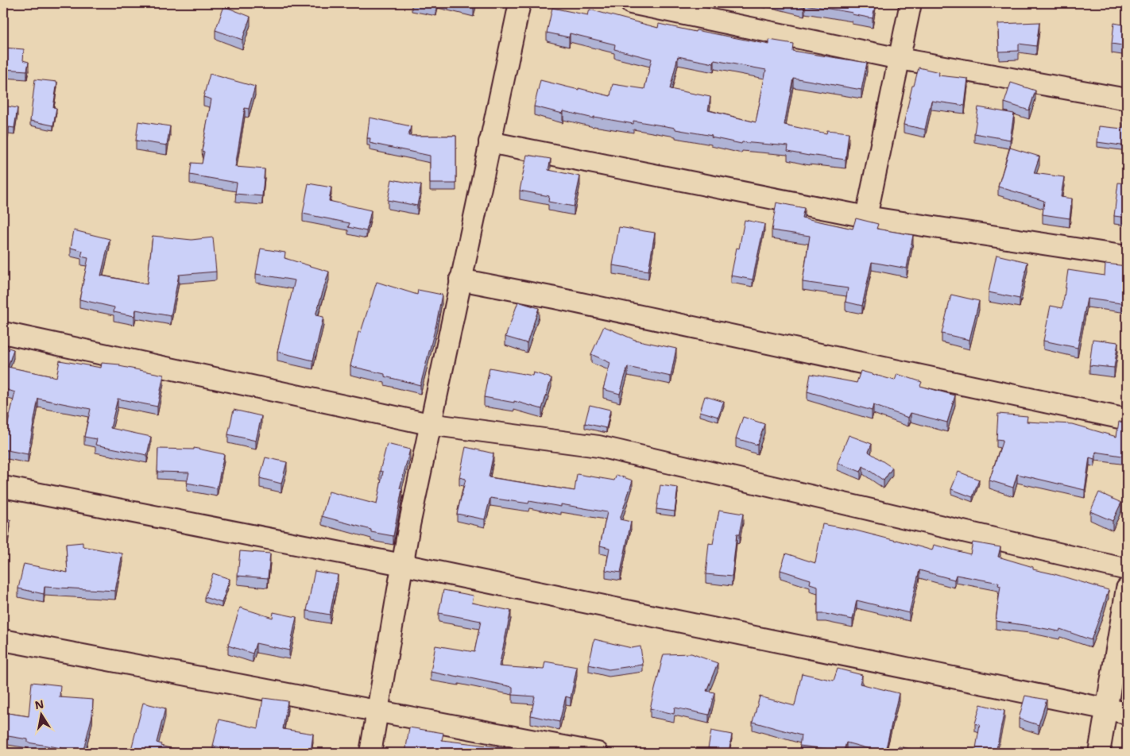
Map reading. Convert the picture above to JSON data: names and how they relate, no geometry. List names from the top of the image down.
{
  "north": "top"
}
